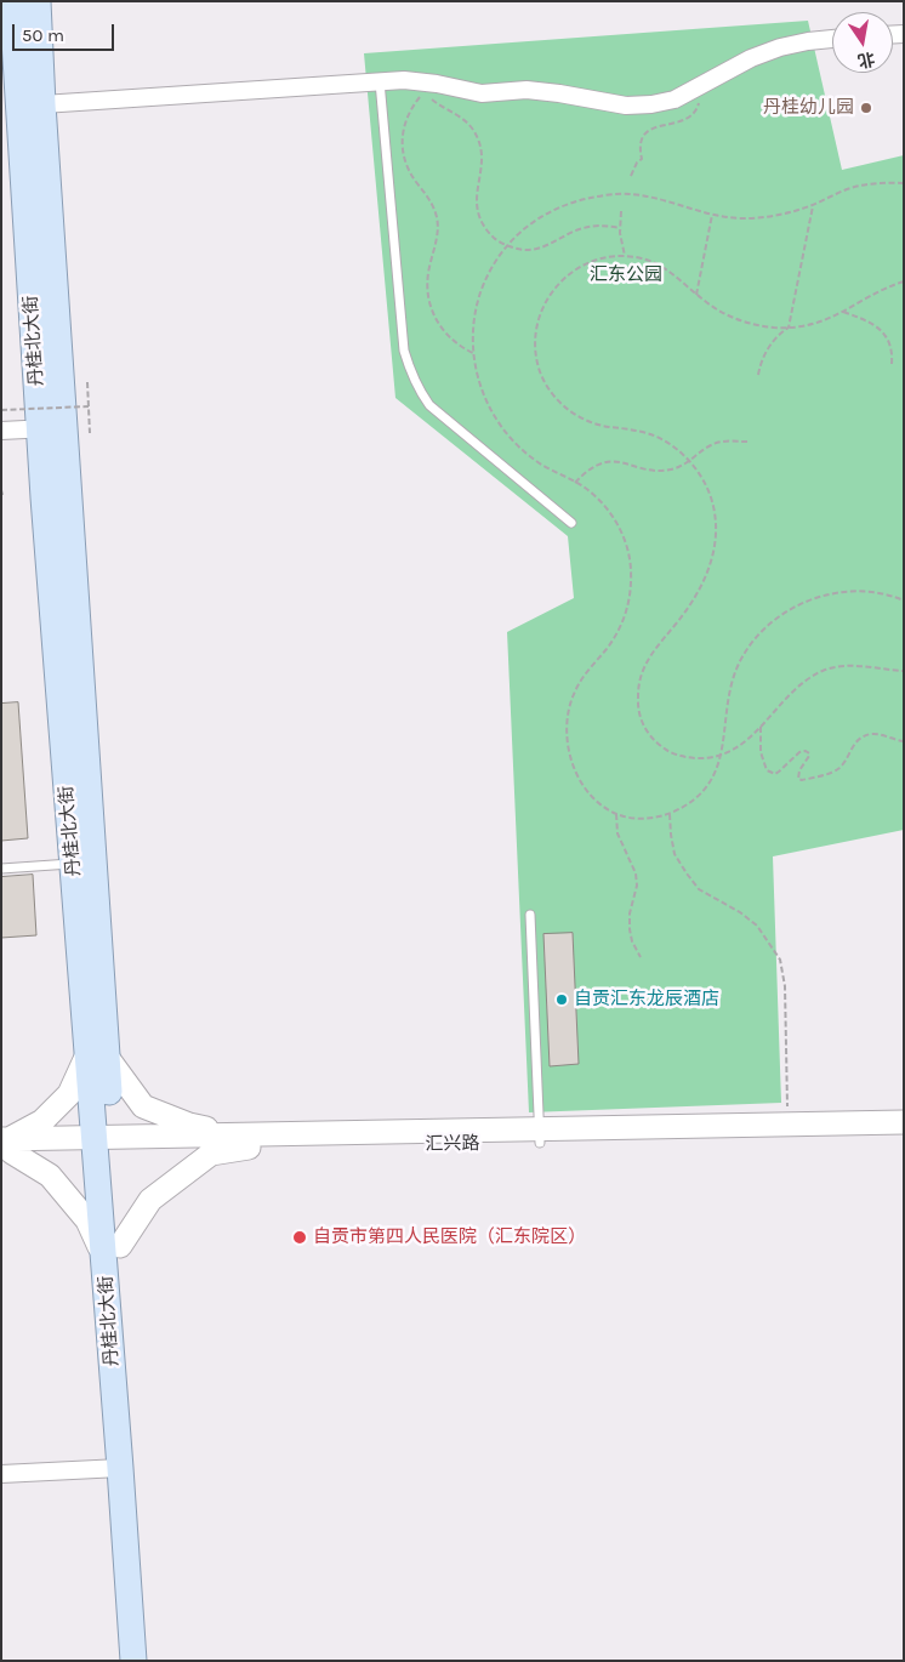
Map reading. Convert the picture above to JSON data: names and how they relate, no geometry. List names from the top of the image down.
{
  "streets": {
    "main road": ["丹桂北大街", "汇兴路"]
  },
  "crossings": [
    ["丹桂北大街", "汇兴路"]
  ],
  "parks": ["汇东公园"],
  "places": ["丹桂幼儿园", "自贡汇东龙辰酒店", "自贡市第四人民医院（汇东院区）"],
  "scale_bar": "50 m",
  "north": "bottom"
}
